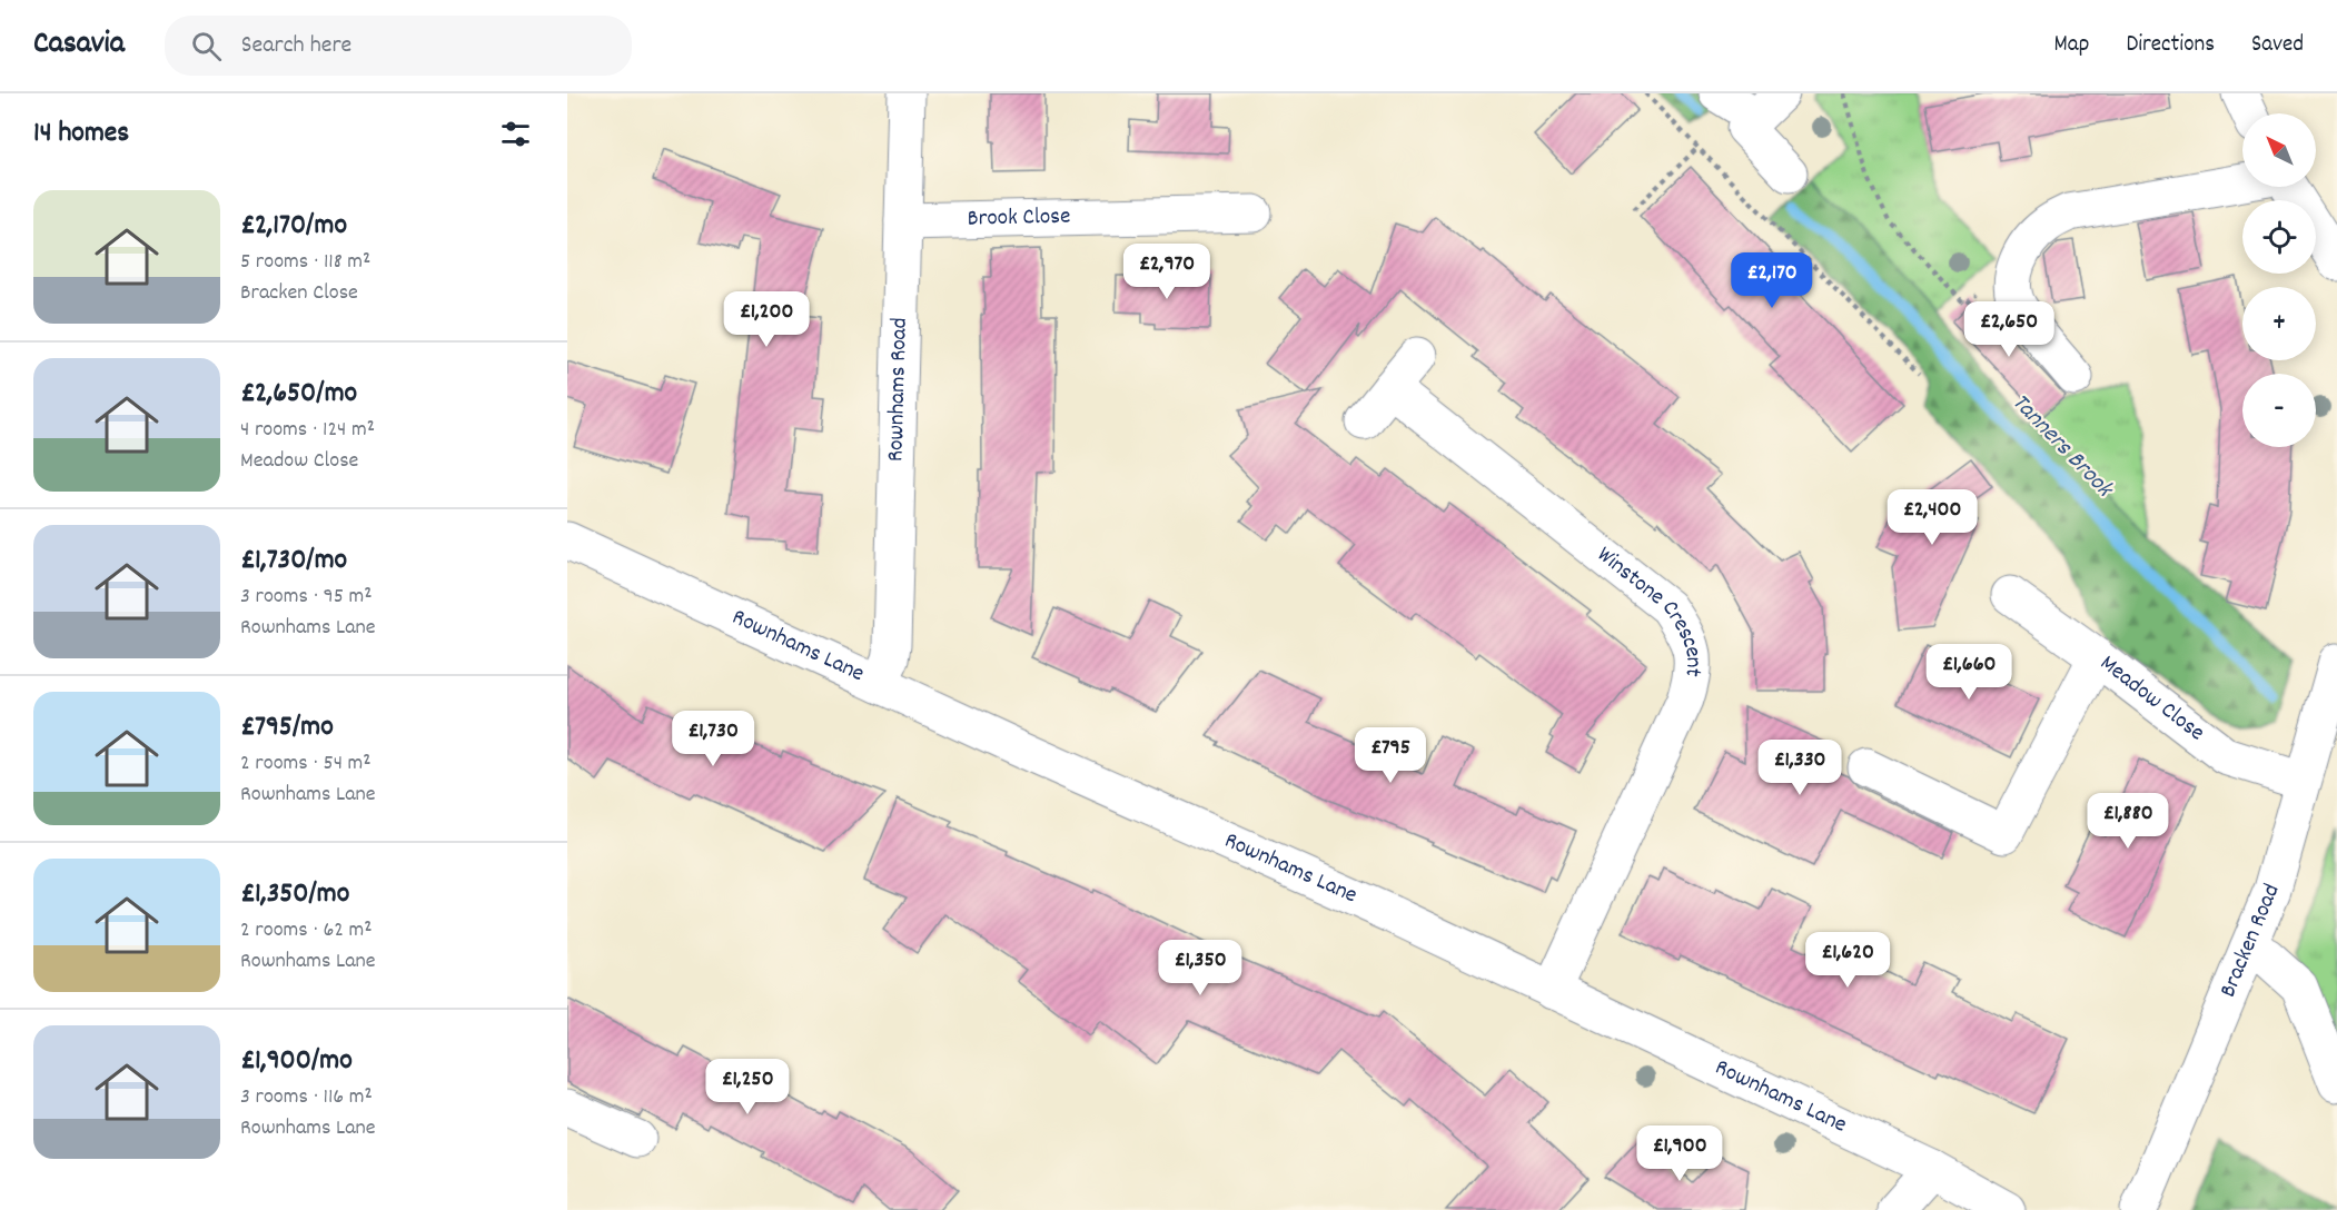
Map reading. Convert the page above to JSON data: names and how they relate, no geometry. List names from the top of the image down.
{
  "streets": {
    "street": [
      "Brook Close",
      "Rownhams Road",
      "Winstone Crescent",
      "Rownhams Lane",
      "Meadow Close",
      "Bracken Road"
    ]
  },
  "crossings": [
    ["Brook Close", "Rownhams Road"],
    ["Rownhams Road", "Rownhams Lane"],
    ["Winstone Crescent", "Rownhams Lane"],
    ["Meadow Close", "Bracken Road"]
  ],
  "water": ["Tanners Brook"],
  "north": "top left",
  "page": {
    "header": "Casavia",
    "search": "Search here",
    "nav": ["Map", "Directions", "Saved"],
    "heading": "14 homes",
    "map_buttons": ["+", "−"],
    "list": [
      {
        "name": "£2,170/mo",
        "note": "5 rooms · 118 m² · Bracken Close"
      },
      {
        "name": "£2,650/mo",
        "note": "4 rooms · 124 m² · Meadow Close"
      },
      {
        "name": "£1,730/mo",
        "note": "3 rooms · 95 m² · Rownhams Lane"
      },
      {
        "name": "£795/mo",
        "note": "2 rooms · 54 m² · Rownhams Lane"
      },
      {
        "name": "£1,350/mo",
        "note": "2 rooms · 62 m² · Rownhams Lane"
      },
      {
        "name": "£1,900/mo",
        "note": "3 rooms · 116 m² · Rownhams Lane"
      }
    ],
    "price": [
      "£2,970",
      "£2,170",
      "£1,200",
      "£2,650",
      "£2,400",
      "£1,660",
      "£1,730",
      "£795",
      "£1,330",
      "£1,880",
      "£1,620",
      "£1,350",
      "£1,250",
      "£1,900"
    ]
  }
}
